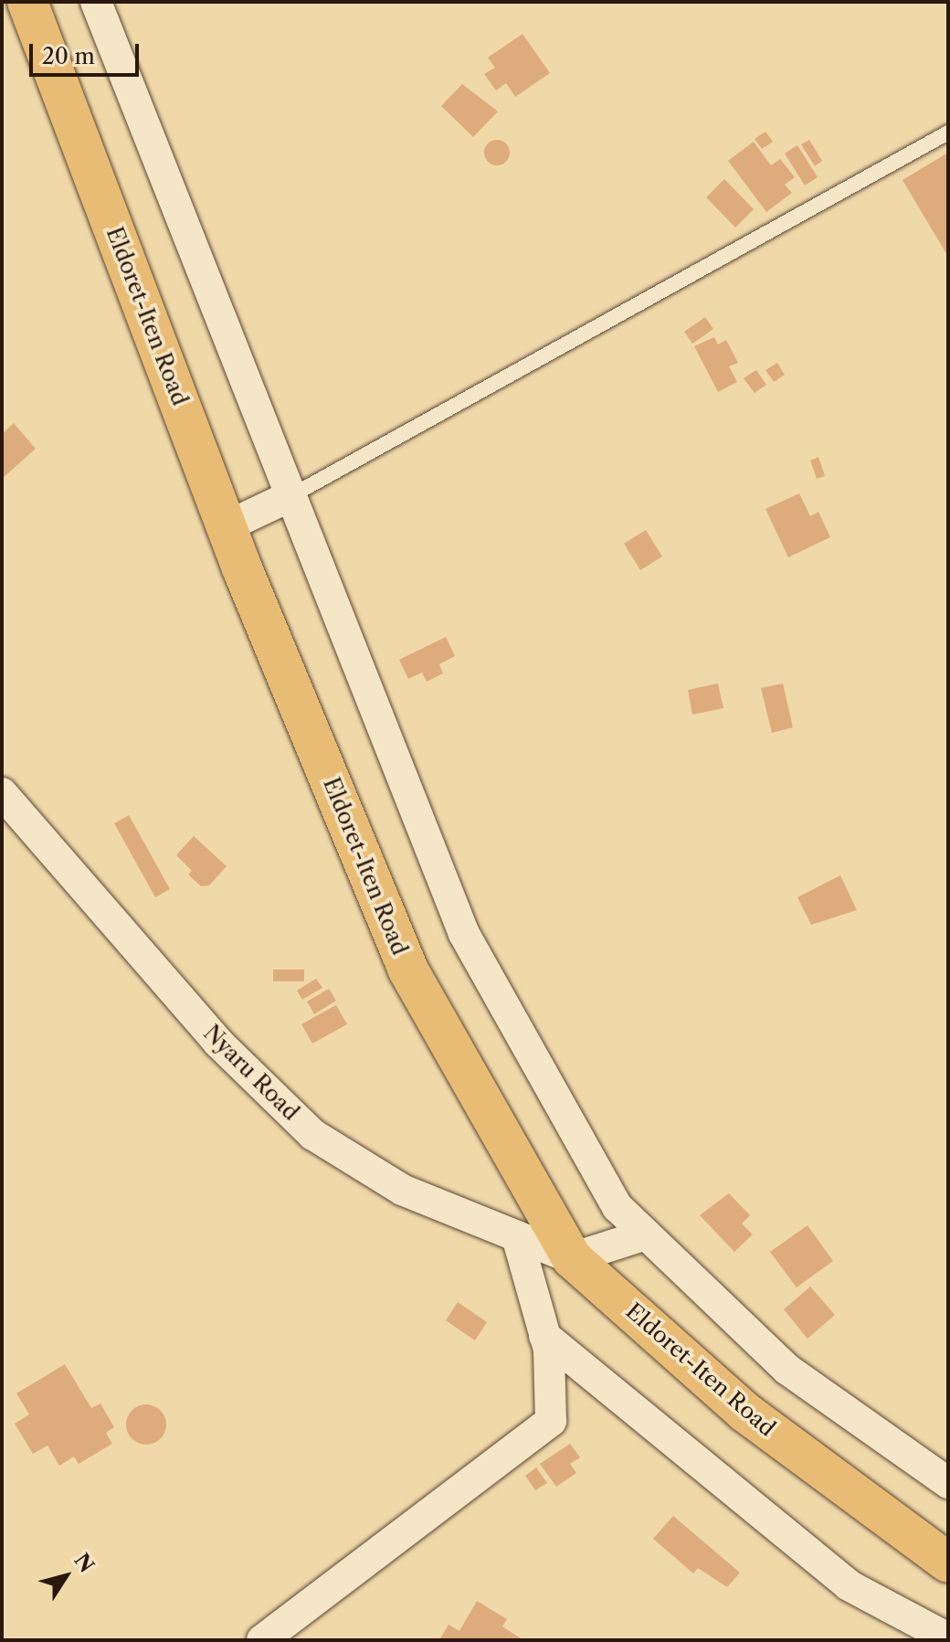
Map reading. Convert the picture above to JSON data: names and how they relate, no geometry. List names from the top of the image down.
{
  "streets": {
    "main road": ["Eldoret-Iten Road"],
    "street": ["Nyaru Road"]
  },
  "crossings": [
    ["Eldoret-Iten Road", "Nyaru Road"]
  ],
  "scale_bar": "20 m",
  "north": "top right"
}
